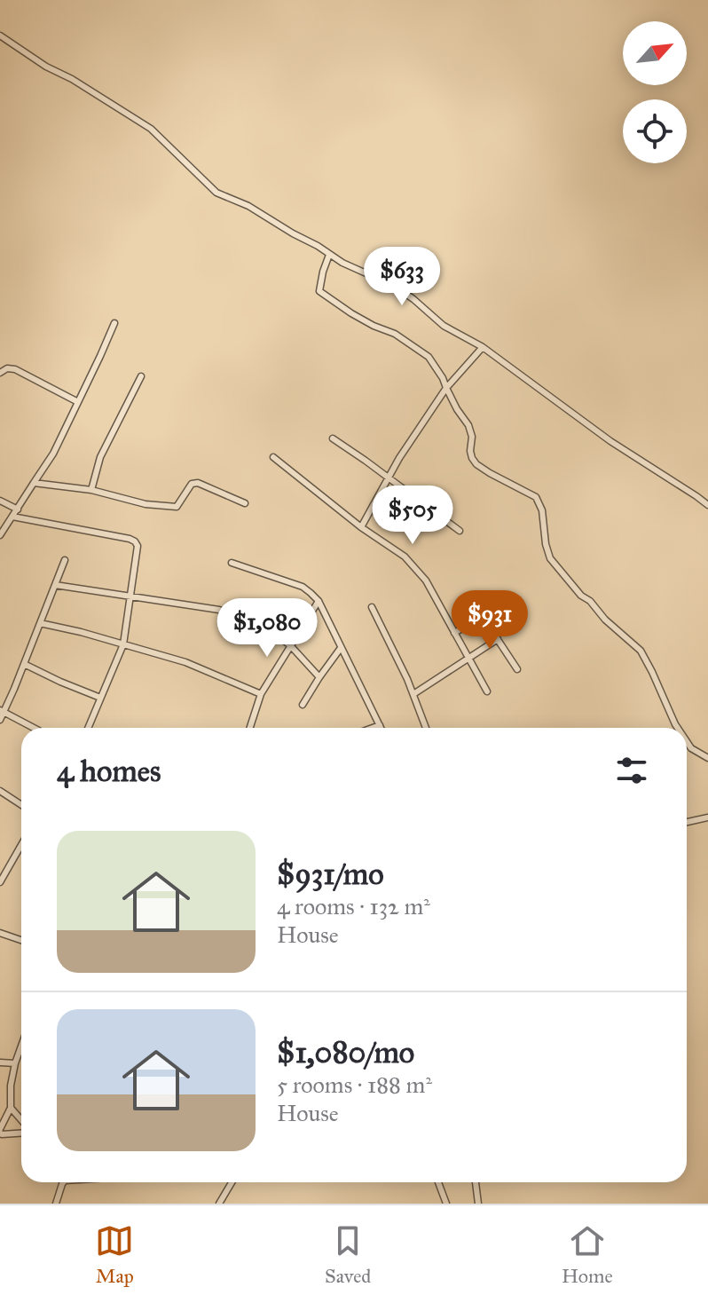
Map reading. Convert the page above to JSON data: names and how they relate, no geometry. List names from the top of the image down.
{
  "north": "top right",
  "page": {
    "price": [
      "$633",
      "$505",
      "$931",
      "$1,080"
    ],
    "heading": "4 homes",
    "list": [
      {
        "name": "$931/mo",
        "note": "4 rooms · 132 m² · House"
      },
      {
        "name": "$1,080/mo",
        "note": "5 rooms · 188 m² · House"
      }
    ],
    "tabs": ["Map", "Saved", "Home"]
  }
}
